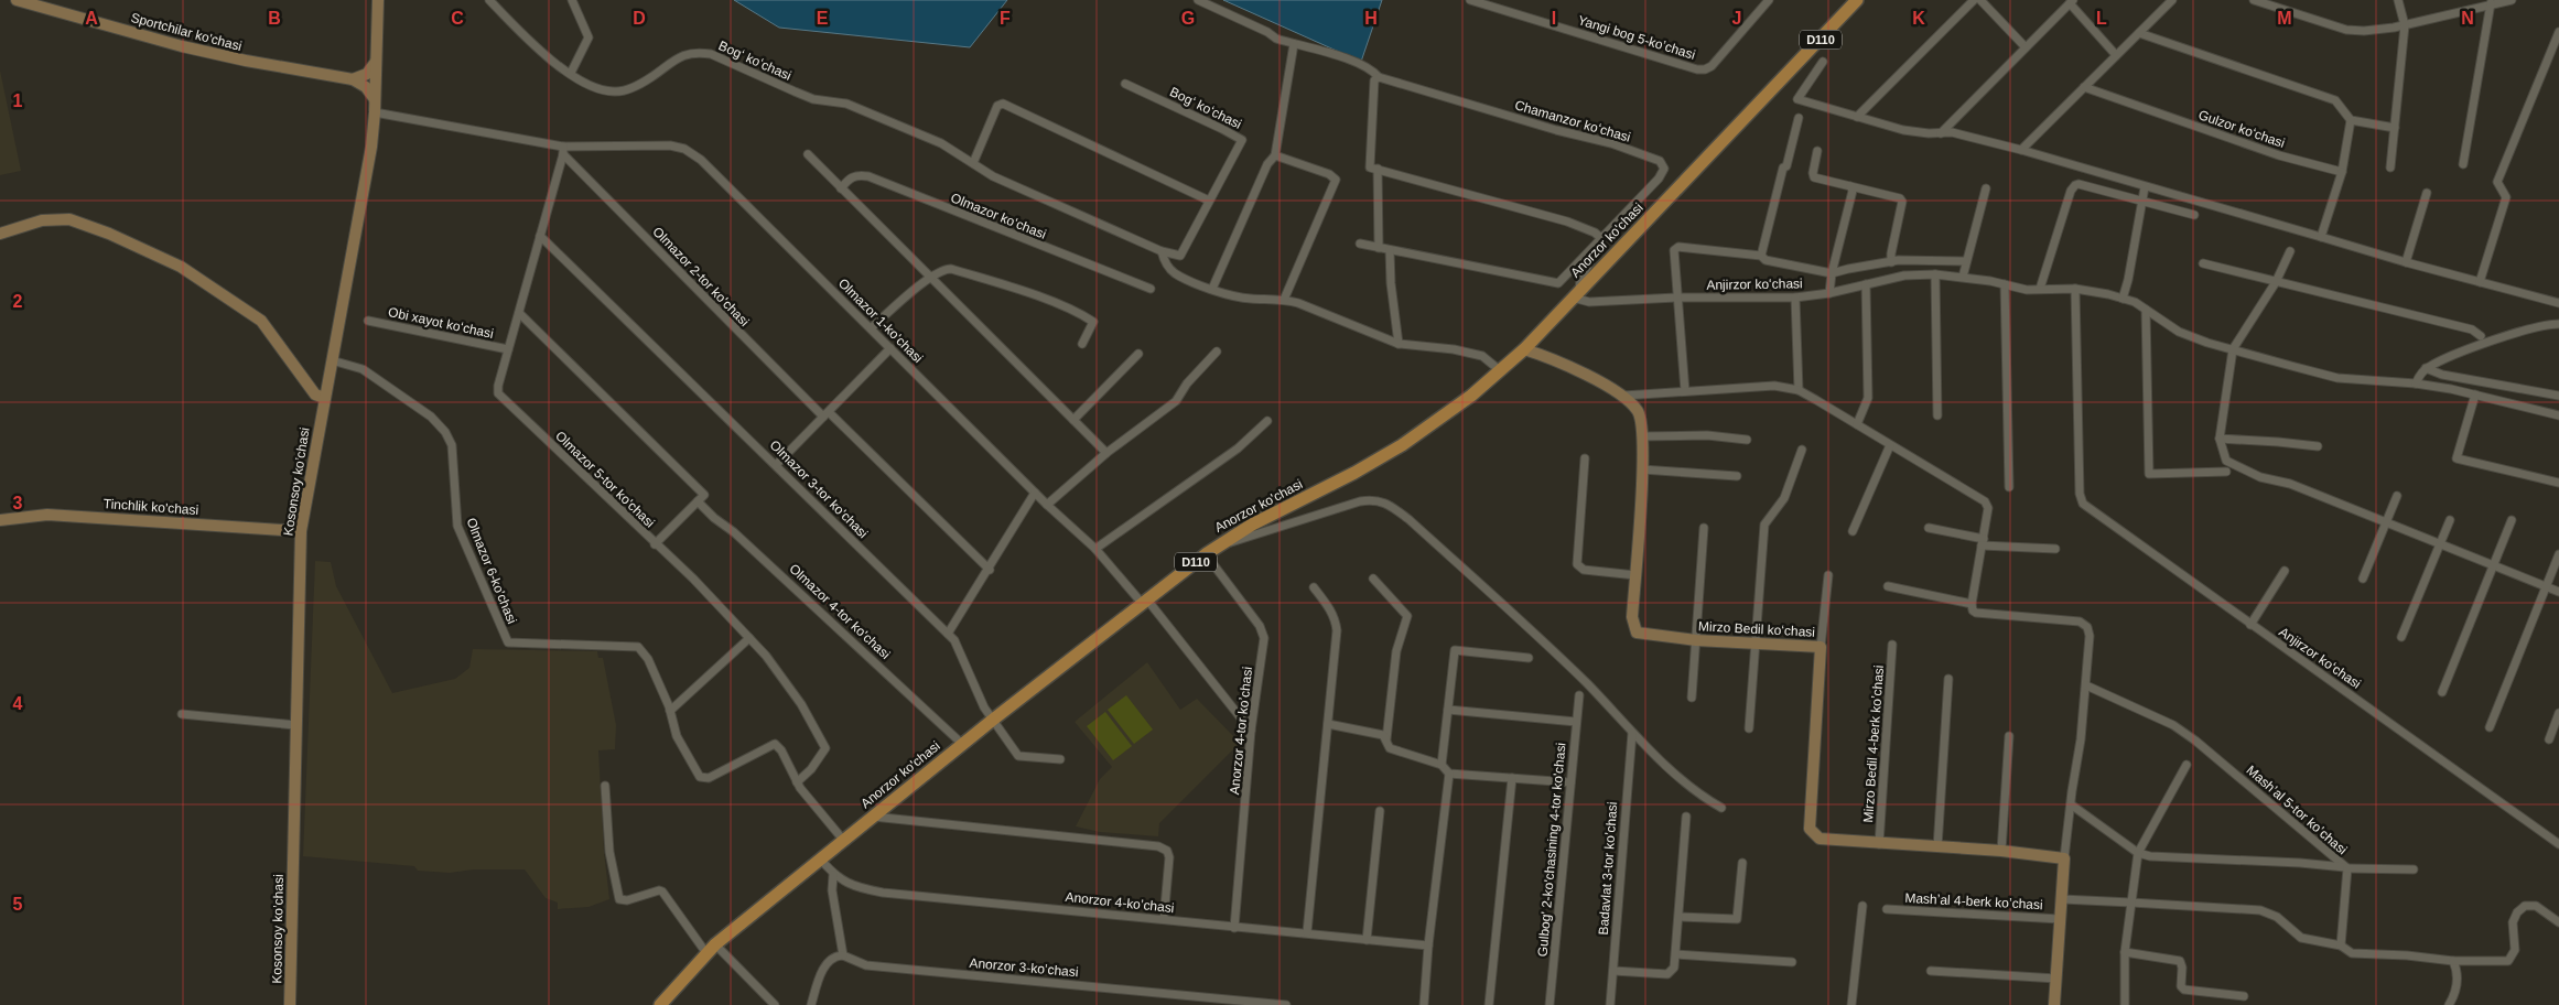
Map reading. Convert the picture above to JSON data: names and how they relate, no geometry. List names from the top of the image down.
{
  "streets": {
    "main road": ["D110", "Anorzor ko'chasi"],
    "street": [
      "Sportchilar ko'chasi",
      "Yangi bog 5-koʼchasi",
      "Bogʻ koʻchasi",
      "Chamanzor koʻchasi",
      "Gulzor koʻchasi",
      "Olmazor koʻchasi",
      "Olmazor 2-tor ko'chasi",
      "Anjirzor koʻchasi",
      "Olmazor 1-ko'chasi",
      "Obi xayot koʻchasi",
      "Olmazor 5-tor ko'chasi",
      "Kosonsoy ko’chasi",
      "Olmazor 3-tor ko'chasi",
      "Tinchlik ko'chasi",
      "Olmazor 6-ko'chasi",
      "Olmazor 4-tor ko'chasi",
      "Mirzo Bedil koʻchasi",
      "Anorzor 4-tor koʼchasi",
      "Mirzo Bedil 4-berk koʼchasi",
      "Mashʼal 5-tor koʼchasi",
      "Gulbog' 2-ko'chasining 4-tor ko'chasi",
      "Badavlat 3-tor koʼchasi",
      "Mashʼal 4-berk koʼchasi",
      "Аnorzor 4-koʼchasi",
      "Аnorzor 3-koʼchasi"
    ]
  },
  "crossings": [
    ["Anorzor ko'chasi", "Anjirzor koʻchasi"],
    ["Anorzor ko'chasi", "Olmazor 1-ko'chasi"],
    ["Anorzor ko'chasi", "Olmazor 3-tor ko'chasi"],
    ["Anorzor ko'chasi", "Olmazor 6-ko'chasi"],
    ["Anorzor ko'chasi", "Olmazor 4-tor ko'chasi"],
    ["Anorzor ko'chasi", "Mirzo Bedil koʻchasi"],
    ["Anorzor ko'chasi", "Anorzor 4-tor koʼchasi"],
    ["Anorzor ko'chasi", "Аnorzor 4-koʼchasi"],
    ["Olmazor 2-tor ko'chasi", "Olmazor 1-ko'chasi"],
    ["Olmazor 2-tor ko'chasi", "Olmazor 5-tor ko'chasi"],
    ["Olmazor 1-ko'chasi", "Olmazor 5-tor ko'chasi"],
    ["Olmazor 1-ko'chasi", "Kosonsoy ko’chasi"],
    ["Olmazor 1-ko'chasi", "Anorzor 4-tor koʼchasi"],
    ["Obi xayot koʻchasi", "Olmazor 5-tor ko'chasi"],
    ["Olmazor 5-tor ko'chasi", "Olmazor 3-tor ko'chasi"],
    ["Olmazor 5-tor ko'chasi", "Olmazor 6-ko'chasi"],
    ["Olmazor 5-tor ko'chasi", "Olmazor 4-tor ko'chasi"],
    ["Kosonsoy ko’chasi", "Tinchlik ko'chasi"],
    ["Kosonsoy ko’chasi", "Olmazor 6-ko'chasi"],
    ["Mirzo Bedil koʻchasi", "Mirzo Bedil 4-berk koʼchasi"],
    ["Anorzor 4-tor koʼchasi", "Аnorzor 4-koʼchasi"]
  ],
  "grid": {
    "columns": [
      "A",
      "B",
      "C",
      "D",
      "E",
      "F",
      "G",
      "H",
      "I",
      "J",
      "K",
      "L",
      "M",
      "N"
    ],
    "rows": [
      "1",
      "2",
      "3",
      "4",
      "5"
    ]
  }
}
